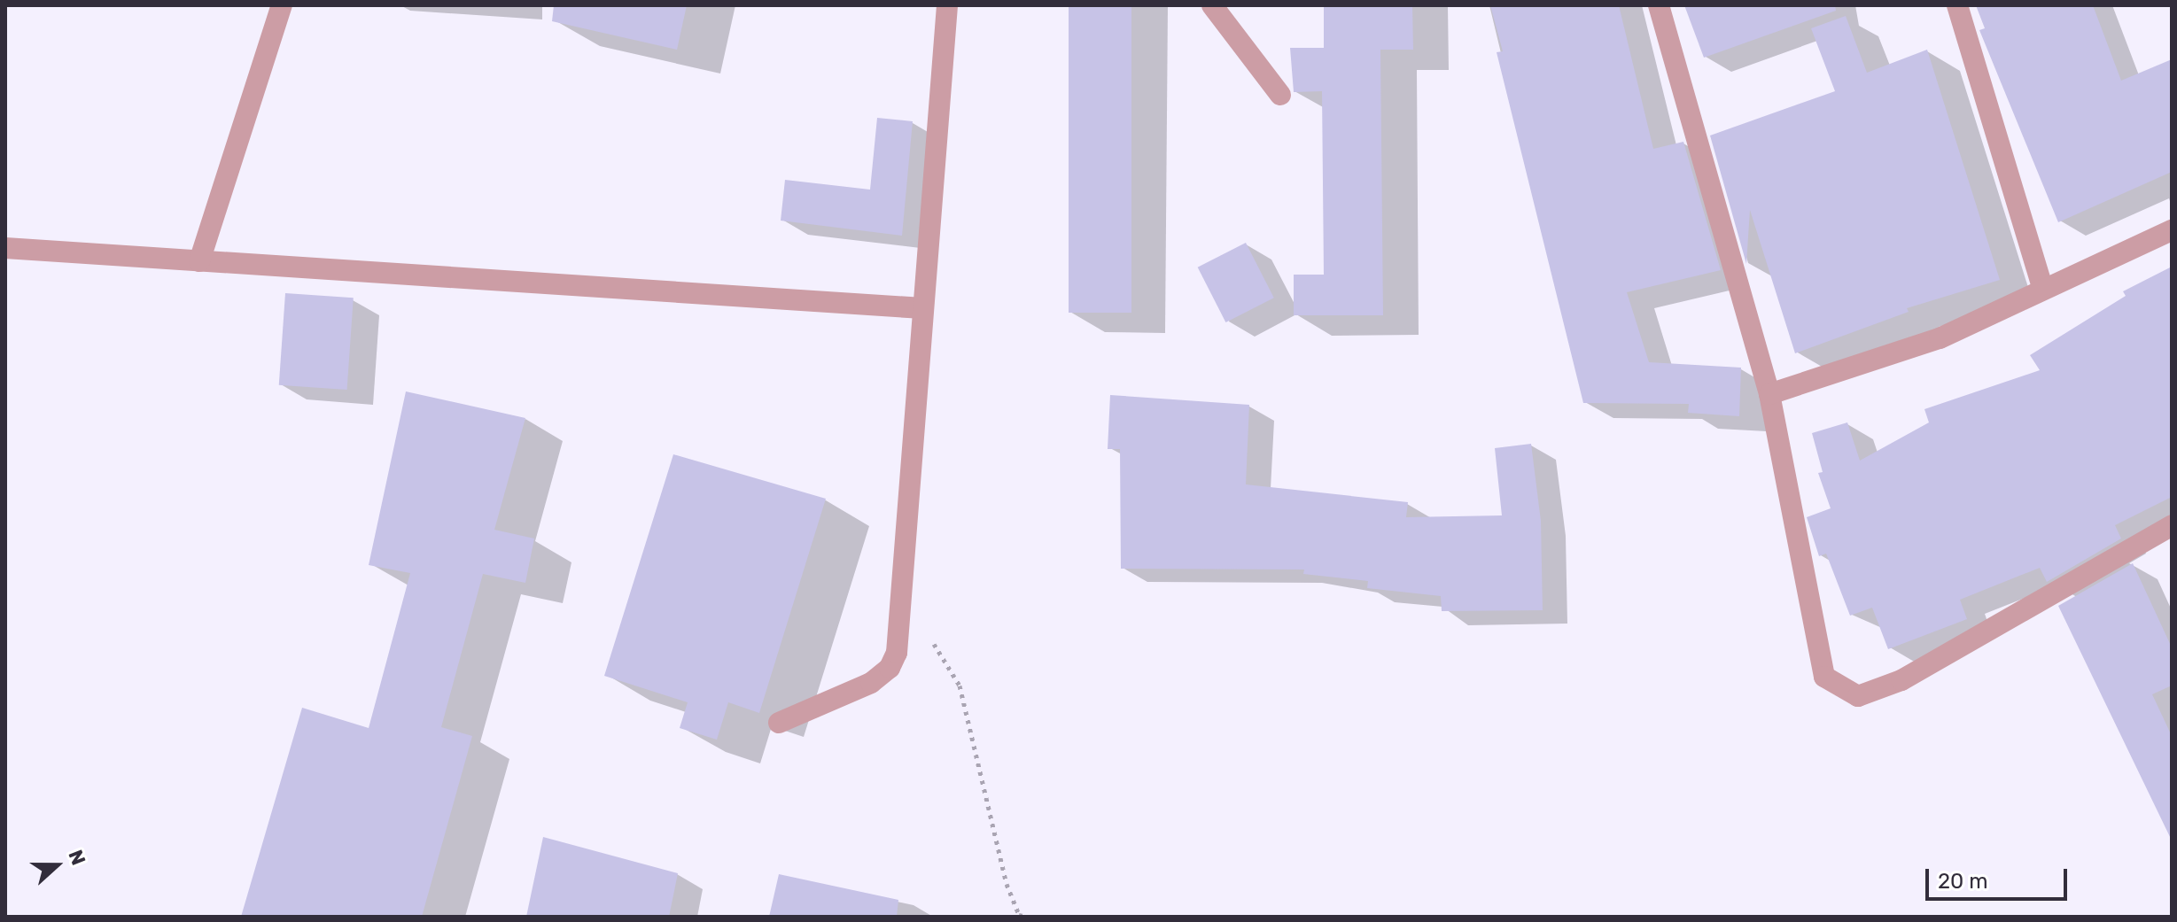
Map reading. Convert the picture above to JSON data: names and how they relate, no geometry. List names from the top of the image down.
{
  "scale_bar": "20 m",
  "north": "right"
}
